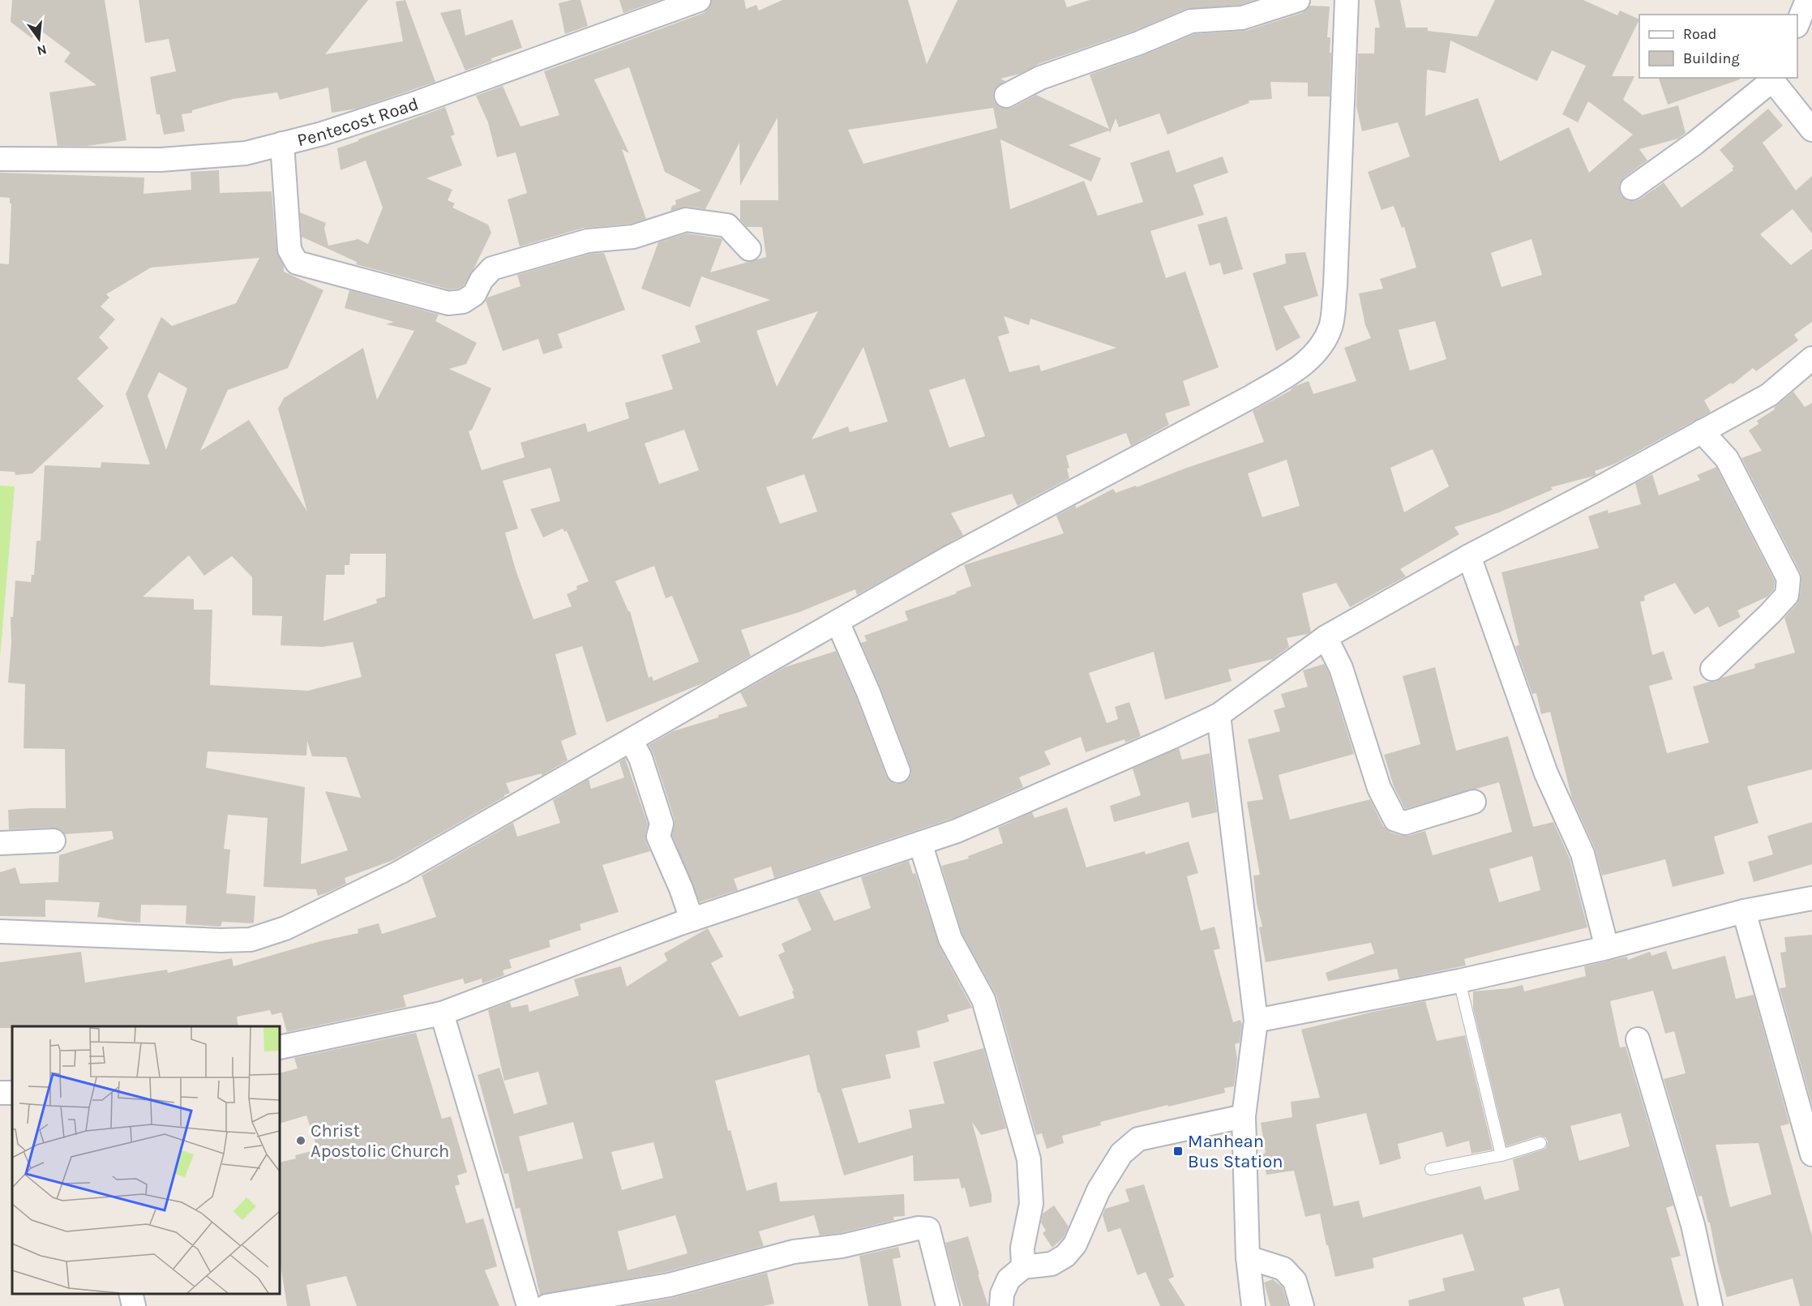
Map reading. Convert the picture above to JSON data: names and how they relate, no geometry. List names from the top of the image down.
{
  "streets": {
    "street": ["Pentecost Road"]
  },
  "places": {
    "other": ["Christ Apostolic Church"],
    "transit": ["Manhean Bus Station"]
  },
  "legend": ["Road", "Building"],
  "north": "bottom"
}
